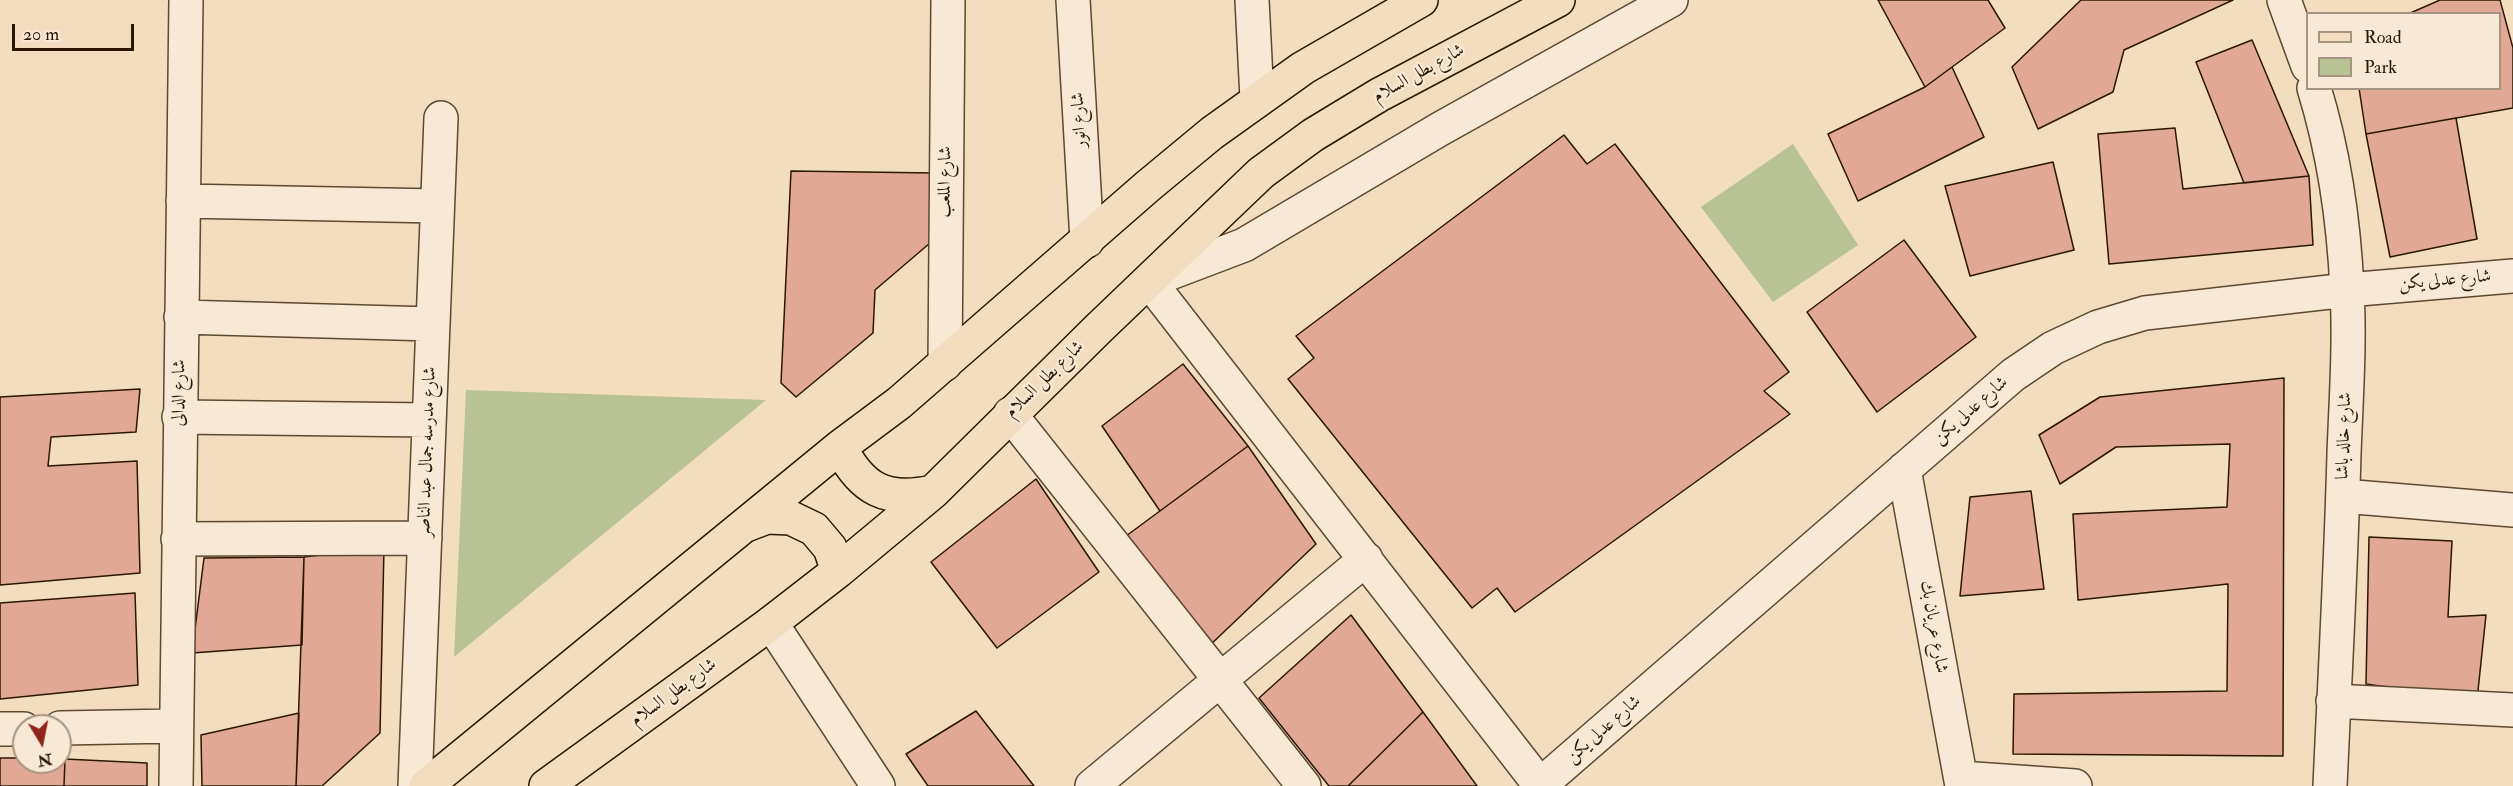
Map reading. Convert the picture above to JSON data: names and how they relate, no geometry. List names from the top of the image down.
{
  "streets": {
    "main road": ["شارع بطل السلام"],
    "street": [
      "شارع انور",
      "شارع الملعب",
      "شارع عدلى يكن",
      "شارع الدالى",
      "شارع خالد باشا",
      "شارع مدرسه جمال عبد الناصر",
      "شارع عريان بك"
    ]
  },
  "crossings": [
    ["شارع عدلى يكن", "شارع خالد باشا"],
    ["شارع عدلى يكن", "شارع عريان بك"]
  ],
  "legend": ["Road", "Park"],
  "scale_bar": "20 m",
  "north": "bottom"
}
